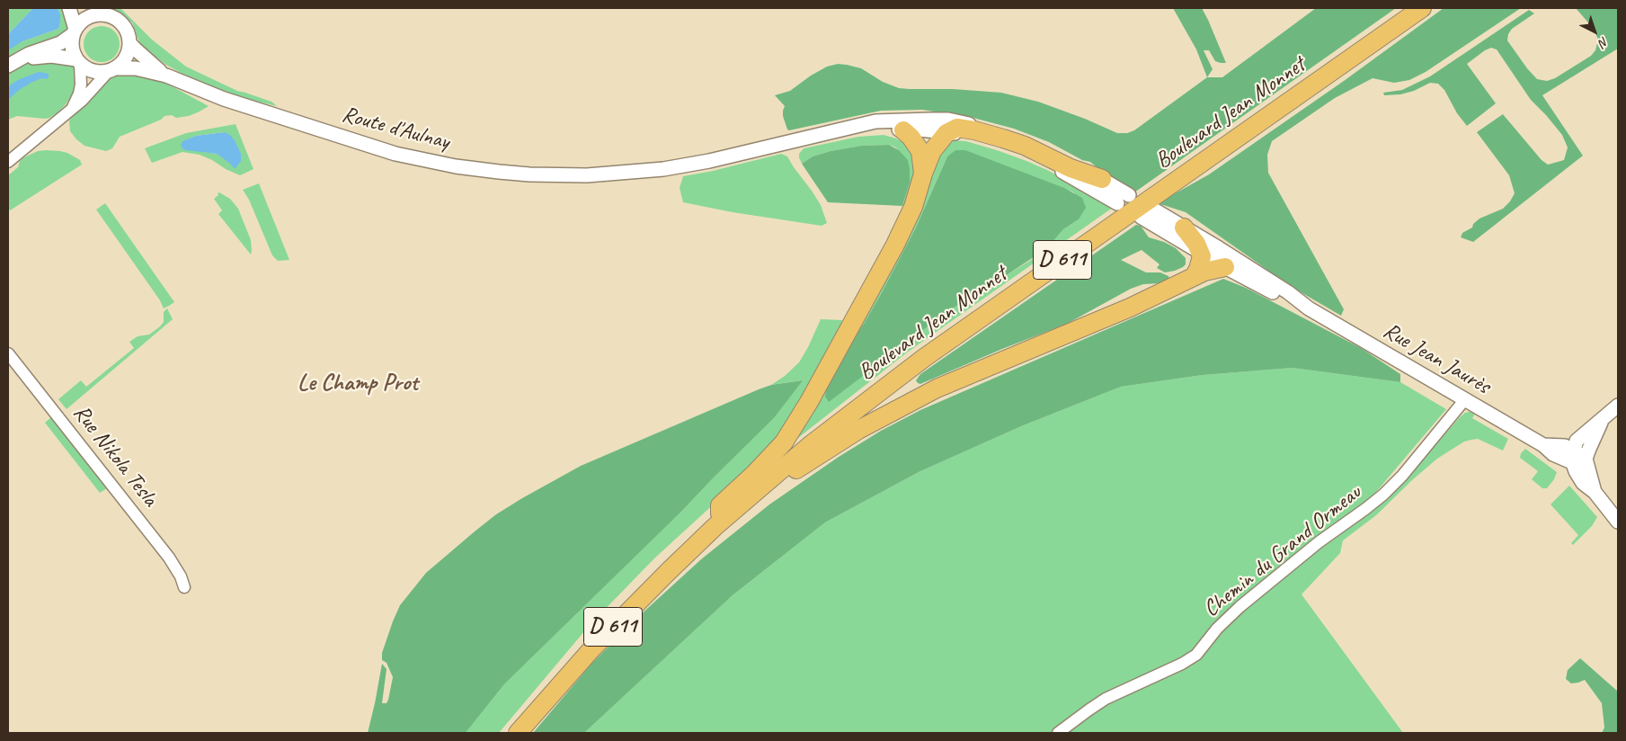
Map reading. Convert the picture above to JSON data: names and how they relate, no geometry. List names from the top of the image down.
{
  "streets": {
    "main road": ["Boulevard Jean Monnet", "D 611"],
    "street": [
      "Route d'Aulnay",
      "Rue Jean Jaurès",
      "Rue Nikola Tesla",
      "Chemin du Grand Ormeau"
    ]
  },
  "crossings": [
    ["Rue Jean Jaurès", "Chemin du Grand Ormeau"]
  ],
  "districts": ["Le Champ Prot"],
  "north": "bottom right"
}
